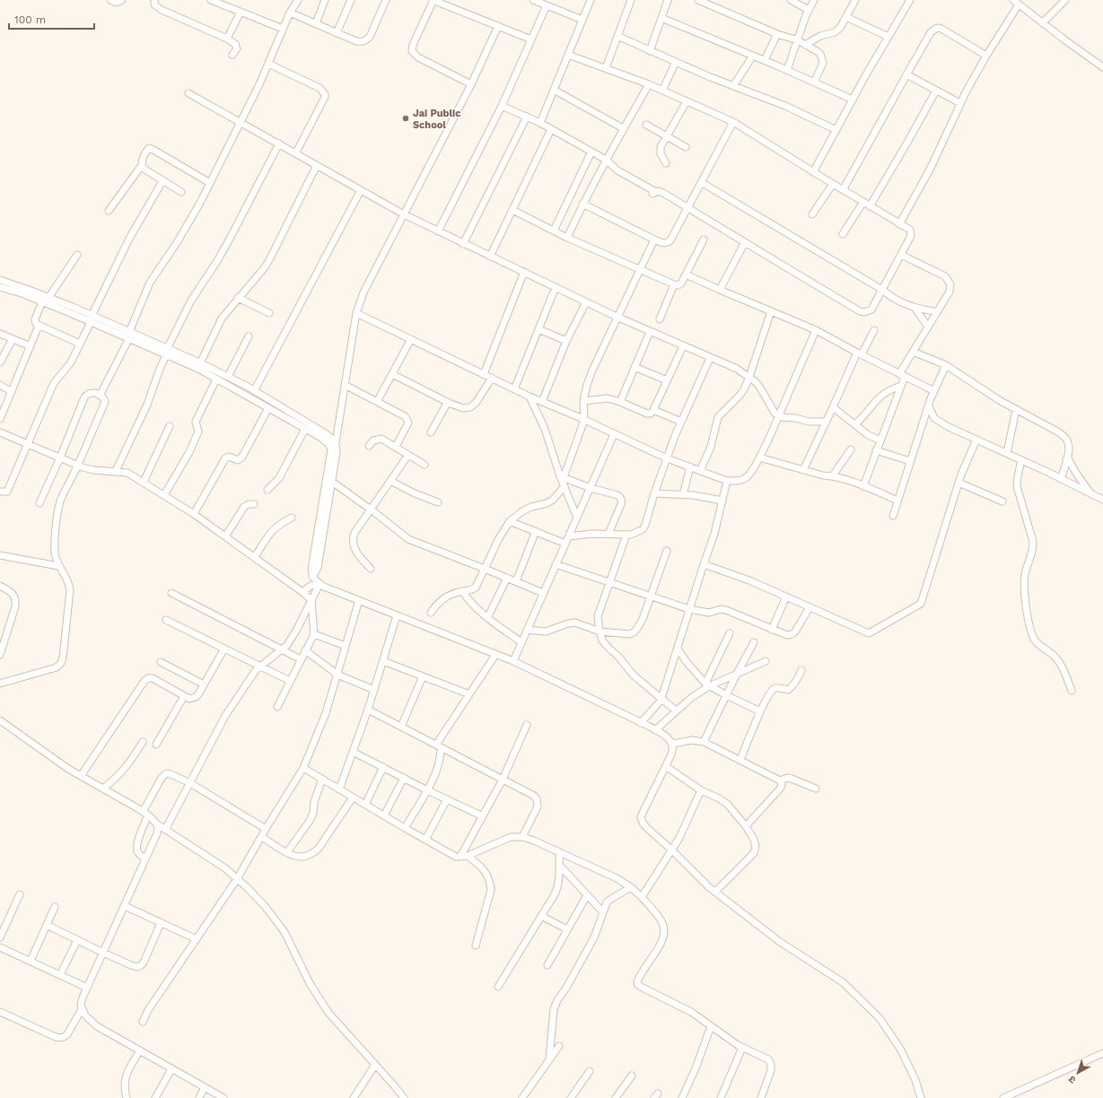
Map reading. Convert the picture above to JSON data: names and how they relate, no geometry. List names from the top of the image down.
{
  "places": ["Jai Public School"],
  "scale_bar": "100 m",
  "north": "bottom left"
}
